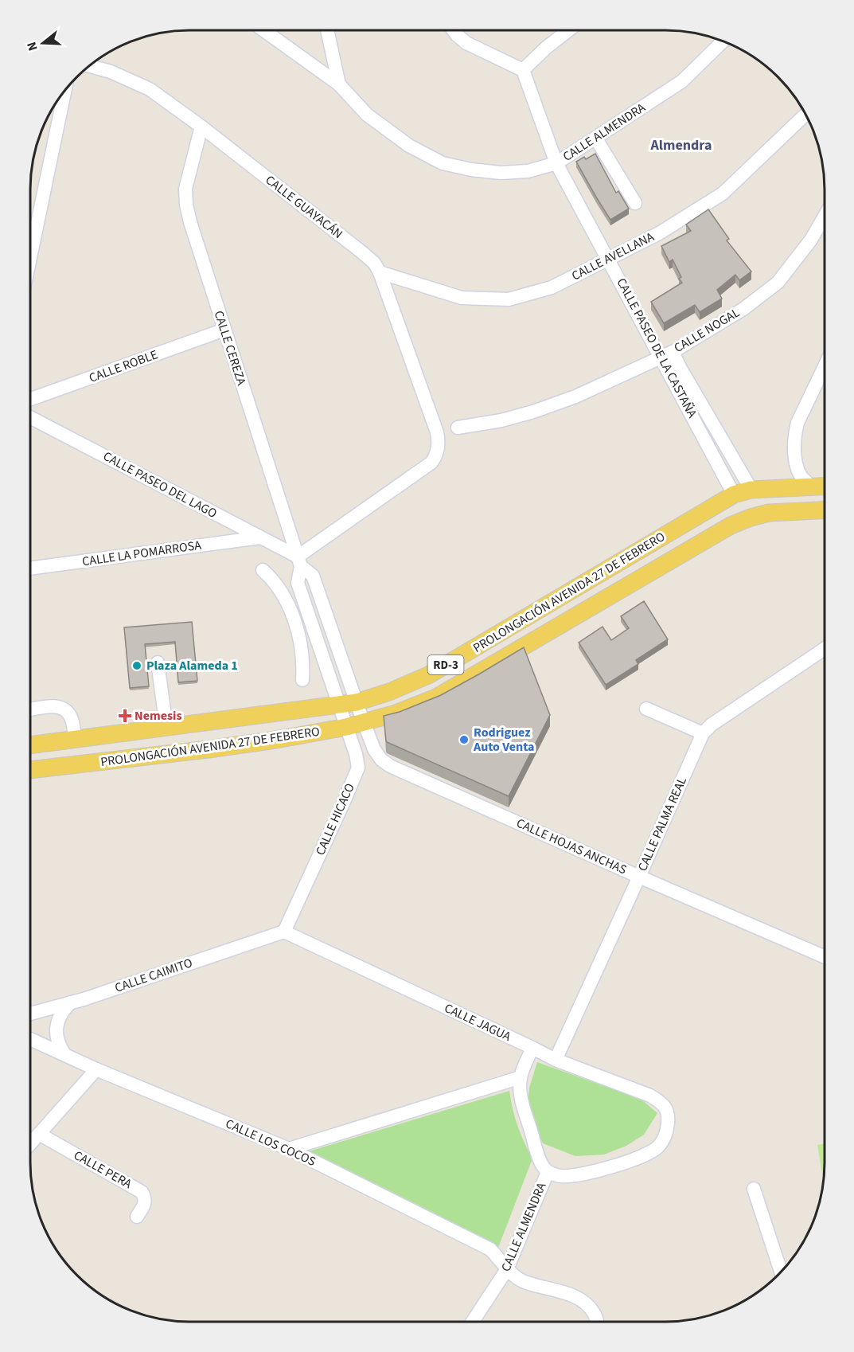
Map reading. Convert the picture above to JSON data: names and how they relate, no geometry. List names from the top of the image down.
{
  "streets": {
    "main road": ["PROLONGACIÓN AVENIDA 27 DE FEBRERO", "RD-3"],
    "street": [
      "CALLE ALMENDRA",
      "CALLE GUAYACÁN",
      "CALLE AVELLANA",
      "CALLE NOGAL",
      "CALLE CEREZA",
      "CALLE PASEO DE LA CASTAÑA",
      "CALLE ROBLE",
      "CALLE PASEO DEL LAGO",
      "CALLE LA POMARROSA",
      "CALLE HICACO",
      "CALLE PALMA REAL",
      "CALLE HOJAS ANCHAS",
      "CALLE CAIMITO",
      "CALLE JAGUA",
      "CALLE LOS COCOS",
      "CALLE PERA"
    ]
  },
  "crossings": [
    ["CALLE ALMENDRA", "CALLE PASEO DE LA CASTAÑA"],
    ["CALLE ALMENDRA", "CALLE JAGUA"],
    ["CALLE ALMENDRA", "CALLE LOS COCOS"],
    ["CALLE GUAYACÁN", "CALLE AVELLANA"],
    ["CALLE GUAYACÁN", "CALLE CEREZA"],
    ["CALLE GUAYACÁN", "CALLE PASEO DEL LAGO"],
    ["CALLE AVELLANA", "CALLE PASEO DE LA CASTAÑA"],
    ["CALLE NOGAL", "CALLE PASEO DE LA CASTAÑA"],
    ["CALLE CEREZA", "CALLE ROBLE"],
    ["CALLE CEREZA", "CALLE PASEO DEL LAGO"],
    ["CALLE CEREZA", "PROLONGACIÓN AVENIDA 27 DE FEBRERO"],
    ["CALLE CEREZA", "CALLE HICACO"],
    ["CALLE CEREZA", "CALLE HOJAS ANCHAS"],
    ["CALLE PASEO DE LA CASTAÑA", "PROLONGACIÓN AVENIDA 27 DE FEBRERO"],
    ["CALLE PASEO DEL LAGO", "CALLE LA POMARROSA"],
    ["PROLONGACIÓN AVENIDA 27 DE FEBRERO", "CALLE HICACO"],
    ["CALLE HICACO", "CALLE CAIMITO"],
    ["CALLE HICACO", "CALLE JAGUA"],
    ["CALLE PALMA REAL", "CALLE HOJAS ANCHAS"],
    ["CALLE PALMA REAL", "CALLE JAGUA"],
    ["CALLE CAIMITO", "CALLE JAGUA"]
  ],
  "districts": ["Almendra"],
  "places": {
    "other": ["Plaza Alameda 1", "Rodriguez Auto Venta"],
    "health": ["Nemesis"]
  },
  "north": "left"
}
